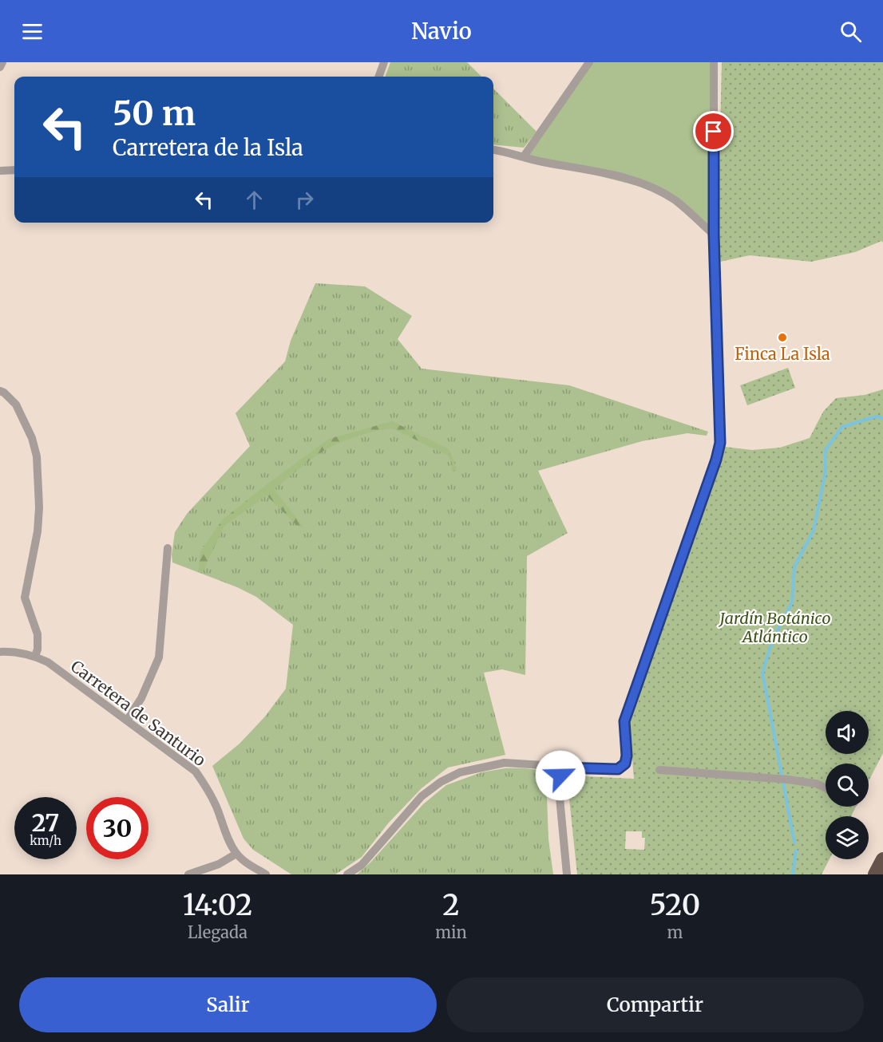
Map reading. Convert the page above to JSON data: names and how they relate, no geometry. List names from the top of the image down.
{
  "streets": {
    "street": ["Carretera de Santurio"]
  },
  "parks": ["Jardín Botánico Atlántico"],
  "places": ["Finca La Isla"],
  "page": {
    "header": "Navio",
    "turn": ["50 m", "Carretera de la Isla"],
    "speed": "27 km/h",
    "limit": "30",
    "eta": [
      "14:02",
      "Llegada",
      "2",
      "min",
      "520",
      "m"
    ],
    "buttons": ["Salir", "Compartir"]
  }
}
